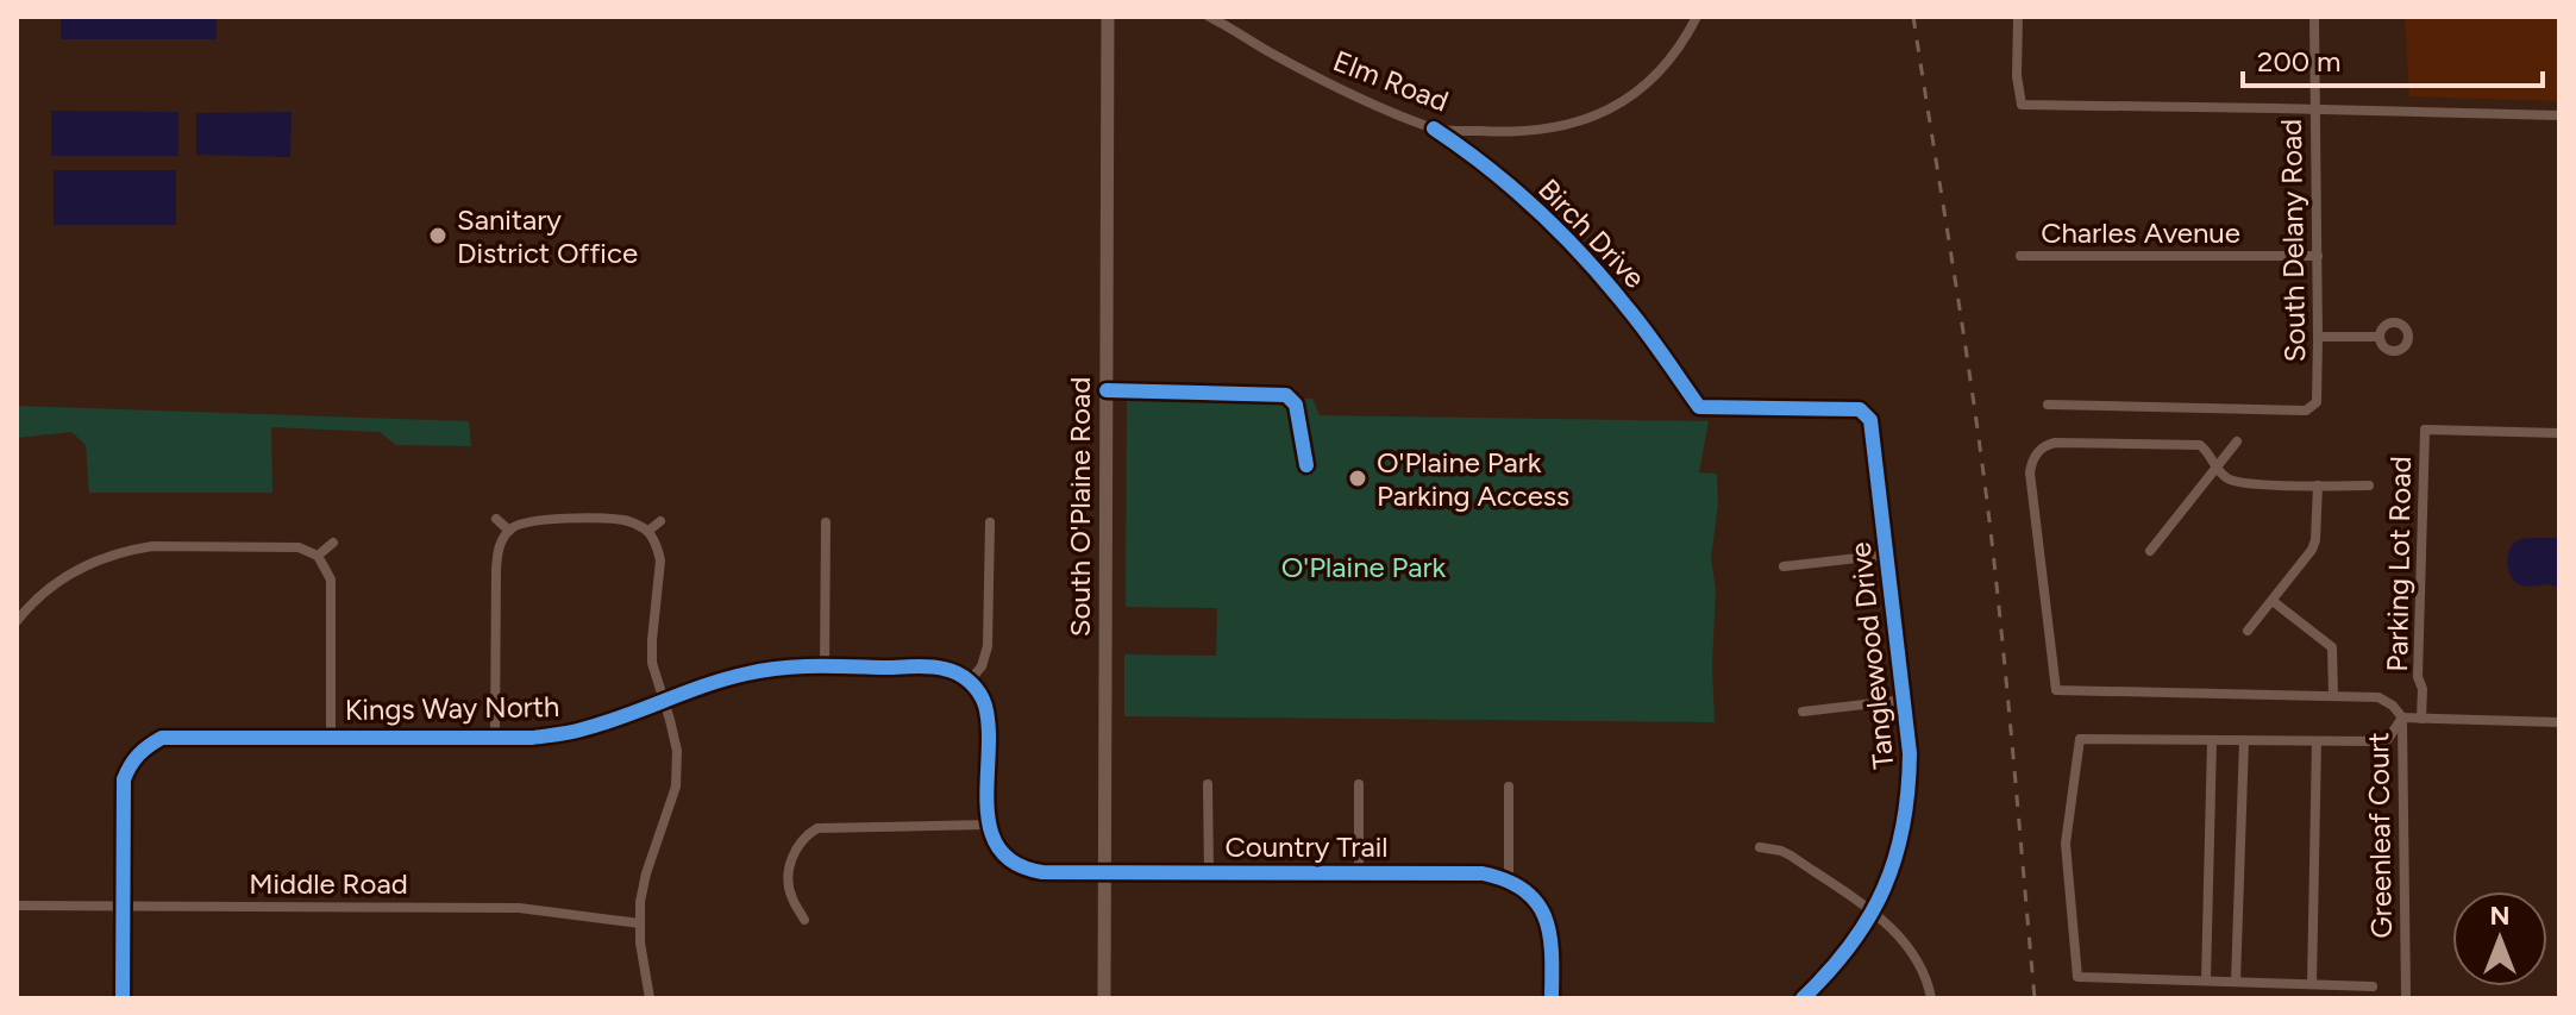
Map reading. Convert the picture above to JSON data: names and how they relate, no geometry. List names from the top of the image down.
{
  "streets": {
    "main road": ["South O'Plaine Road"],
    "street": [
      "Elm Road",
      "Charles Avenue",
      "Birch Drive",
      "South Delany Road",
      "Parking Lot Road",
      "Tanglewood Drive",
      "Kings Way North",
      "Greenleaf Court",
      "Country Trail",
      "Middle Road"
    ]
  },
  "crossings": [
    ["Elm Road", "Birch Drive"],
    ["Charles Avenue", "South Delany Road"],
    ["Birch Drive", "Tanglewood Drive"],
    ["South O'Plaine Road", "Country Trail"],
    ["Parking Lot Road", "Greenleaf Court"],
    ["Kings Way North", "Middle Road"]
  ],
  "parks": ["O'Plaine Park"],
  "places": ["Sanitary District Office", "O'Plaine Park Parking Access"],
  "scale_bar": "200 m",
  "north": "top"
}
